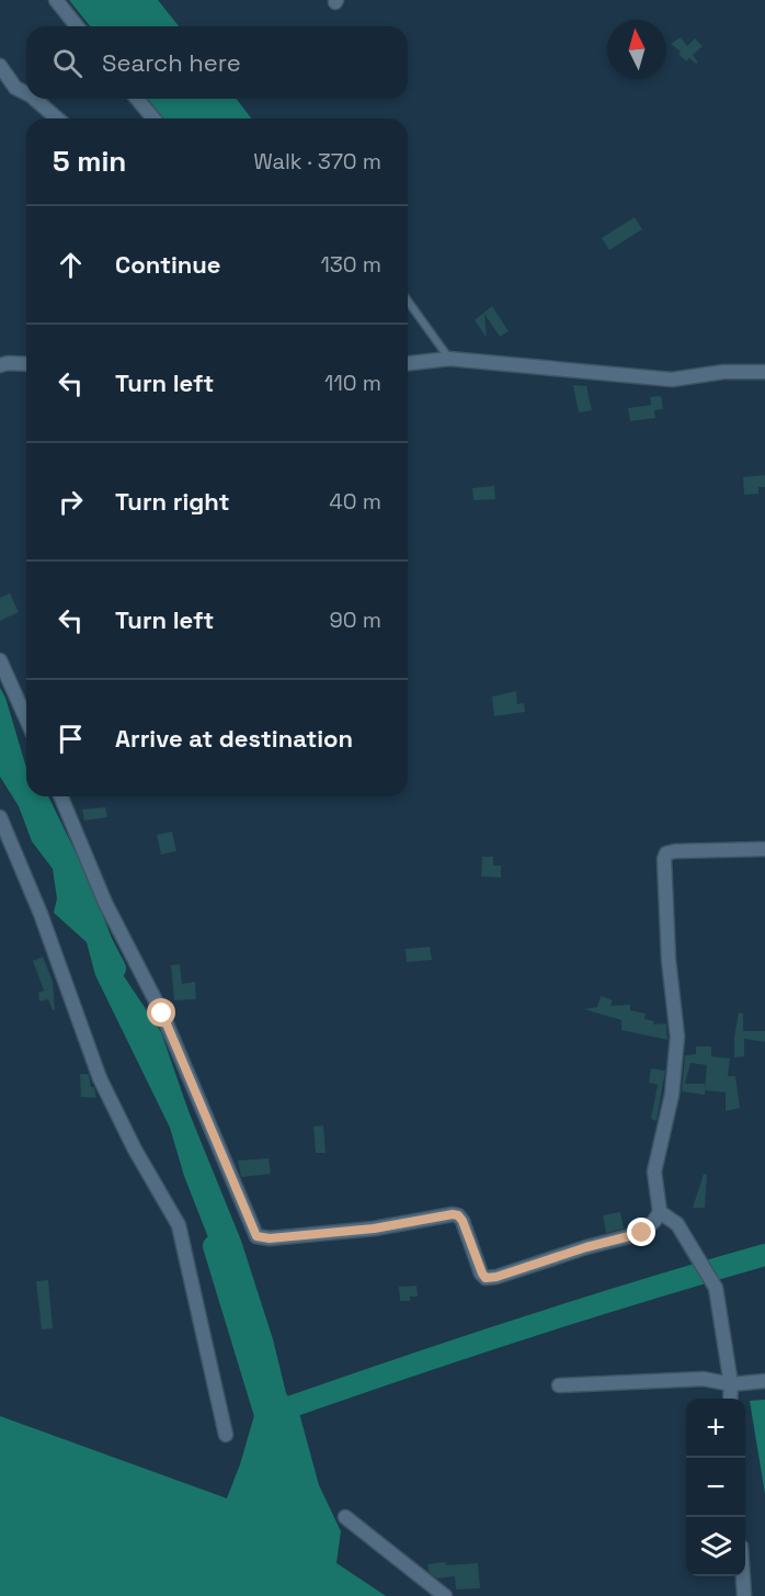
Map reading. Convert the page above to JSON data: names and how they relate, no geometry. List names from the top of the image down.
{
  "north": "top",
  "page": {
    "search": "Search here",
    "heading": ["5 min", "Walk · 370 m"],
    "list": [
      ["Continue", "130 m"],
      ["Turn left", "110 m"],
      ["Turn right", "40 m"],
      ["Turn left", "90 m"],
      "Arrive at destination"
    ],
    "map_buttons": ["+", "−"]
  }
}
